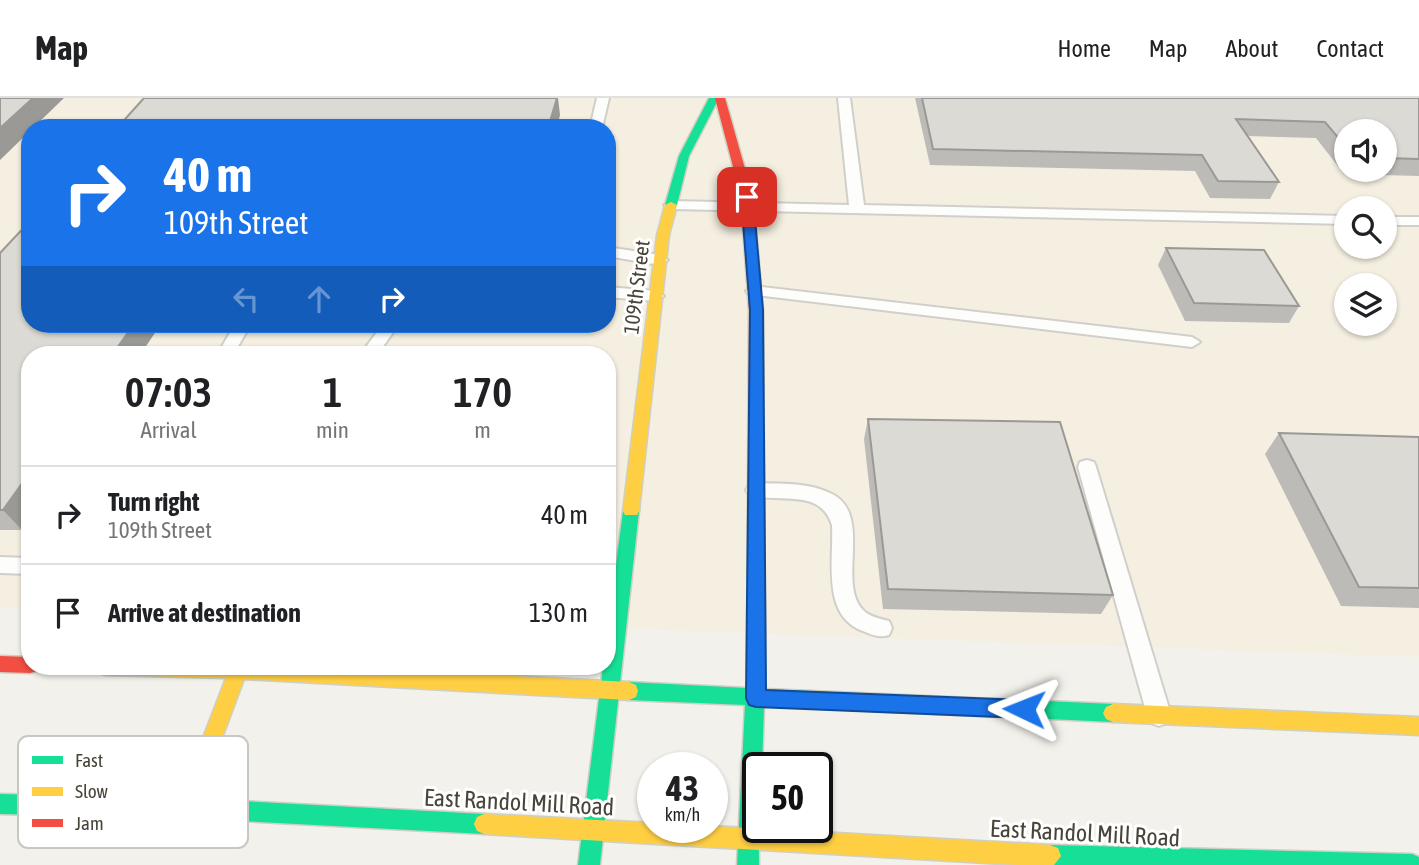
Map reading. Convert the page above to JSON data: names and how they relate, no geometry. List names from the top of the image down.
{
  "streets": {
    "street": ["109th Street", "East Randol Mill Road"]
  },
  "crossings": [
    ["109th Street", "East Randol Mill Road"]
  ],
  "legend": ["Fast", "Slow", "Jam"],
  "page": {
    "header": "Map",
    "nav": [
      "Home",
      "Map",
      "About",
      "Contact"
    ],
    "turn": ["40 m", "109th Street"],
    "eta": [
      "07:03",
      "Arrival",
      "1",
      "min",
      "170",
      "m"
    ],
    "list": [
      {
        "name": "Turn right",
        "note": "109th Street",
        "value": "40 m"
      },
      {
        "name": "Arrive at destination",
        "value": "130 m"
      }
    ],
    "speed": "43 km/h",
    "limit": "50"
  }
}
